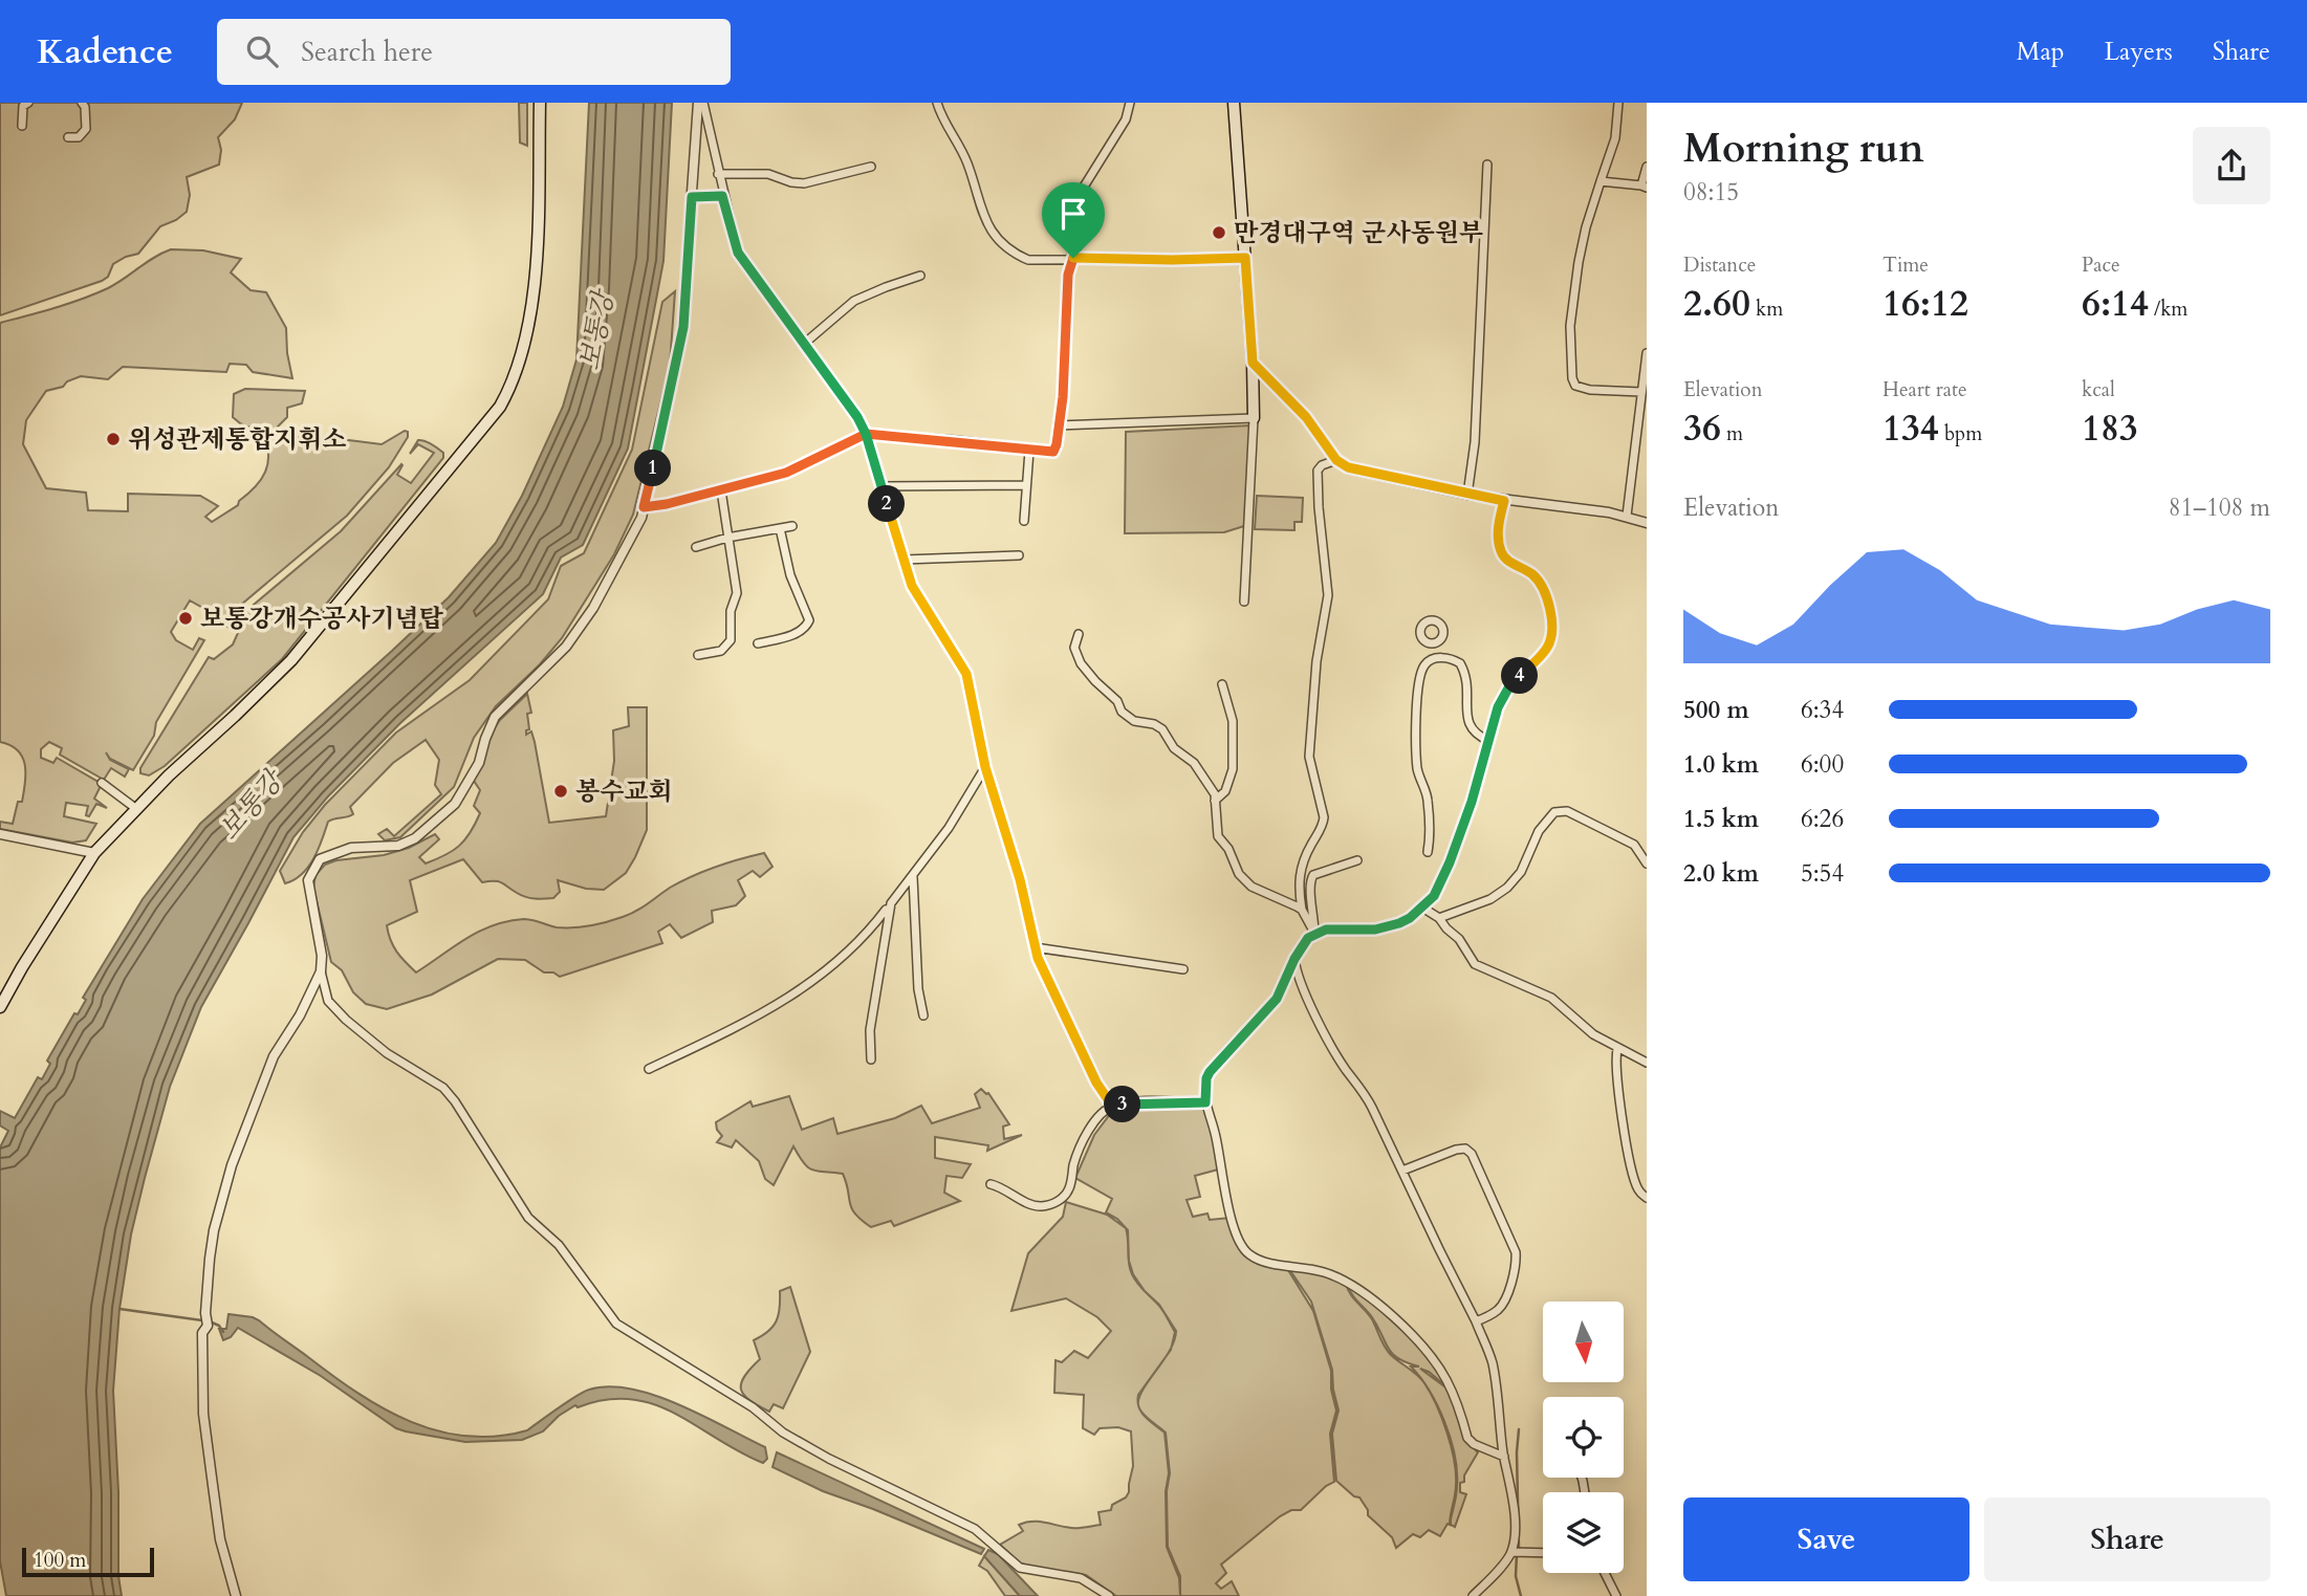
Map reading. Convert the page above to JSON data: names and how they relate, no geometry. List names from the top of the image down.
{
  "water": ["보통강"],
  "places": [
    "만경대구역 군사동원부",
    "위성관제통합지휘소",
    "보통강개수공사기념탑",
    "봉수교회"
  ],
  "scale_bar": "100 m",
  "north": "bottom",
  "page": {
    "header": "Kadence",
    "search": "Search here",
    "nav": ["Map", "Layers", "Share"],
    "heading": ["Morning run", "08:15"],
    "stats": [
      ["Distance", "2.60 km"],
      ["Time", "16:12"],
      ["Pace", "6:14 /km"],
      ["Elevation", "36 m"],
      ["Heart rate", "134 bpm"],
      ["kcal", "183"]
    ],
    "pins": [
      "1",
      "2",
      "4",
      "3"
    ],
    "chart": ["Elevation", "81–108 m"],
    "list": [
      {
        "name": "500 m",
        "note": "6:34"
      },
      {
        "name": "1.0 km",
        "note": "6:00"
      },
      {
        "name": "1.5 km",
        "note": "6:26"
      },
      {
        "name": "2.0 km",
        "note": "5:54"
      }
    ],
    "buttons": ["Save", "Share"],
    "scale": "100 m"
  }
}
